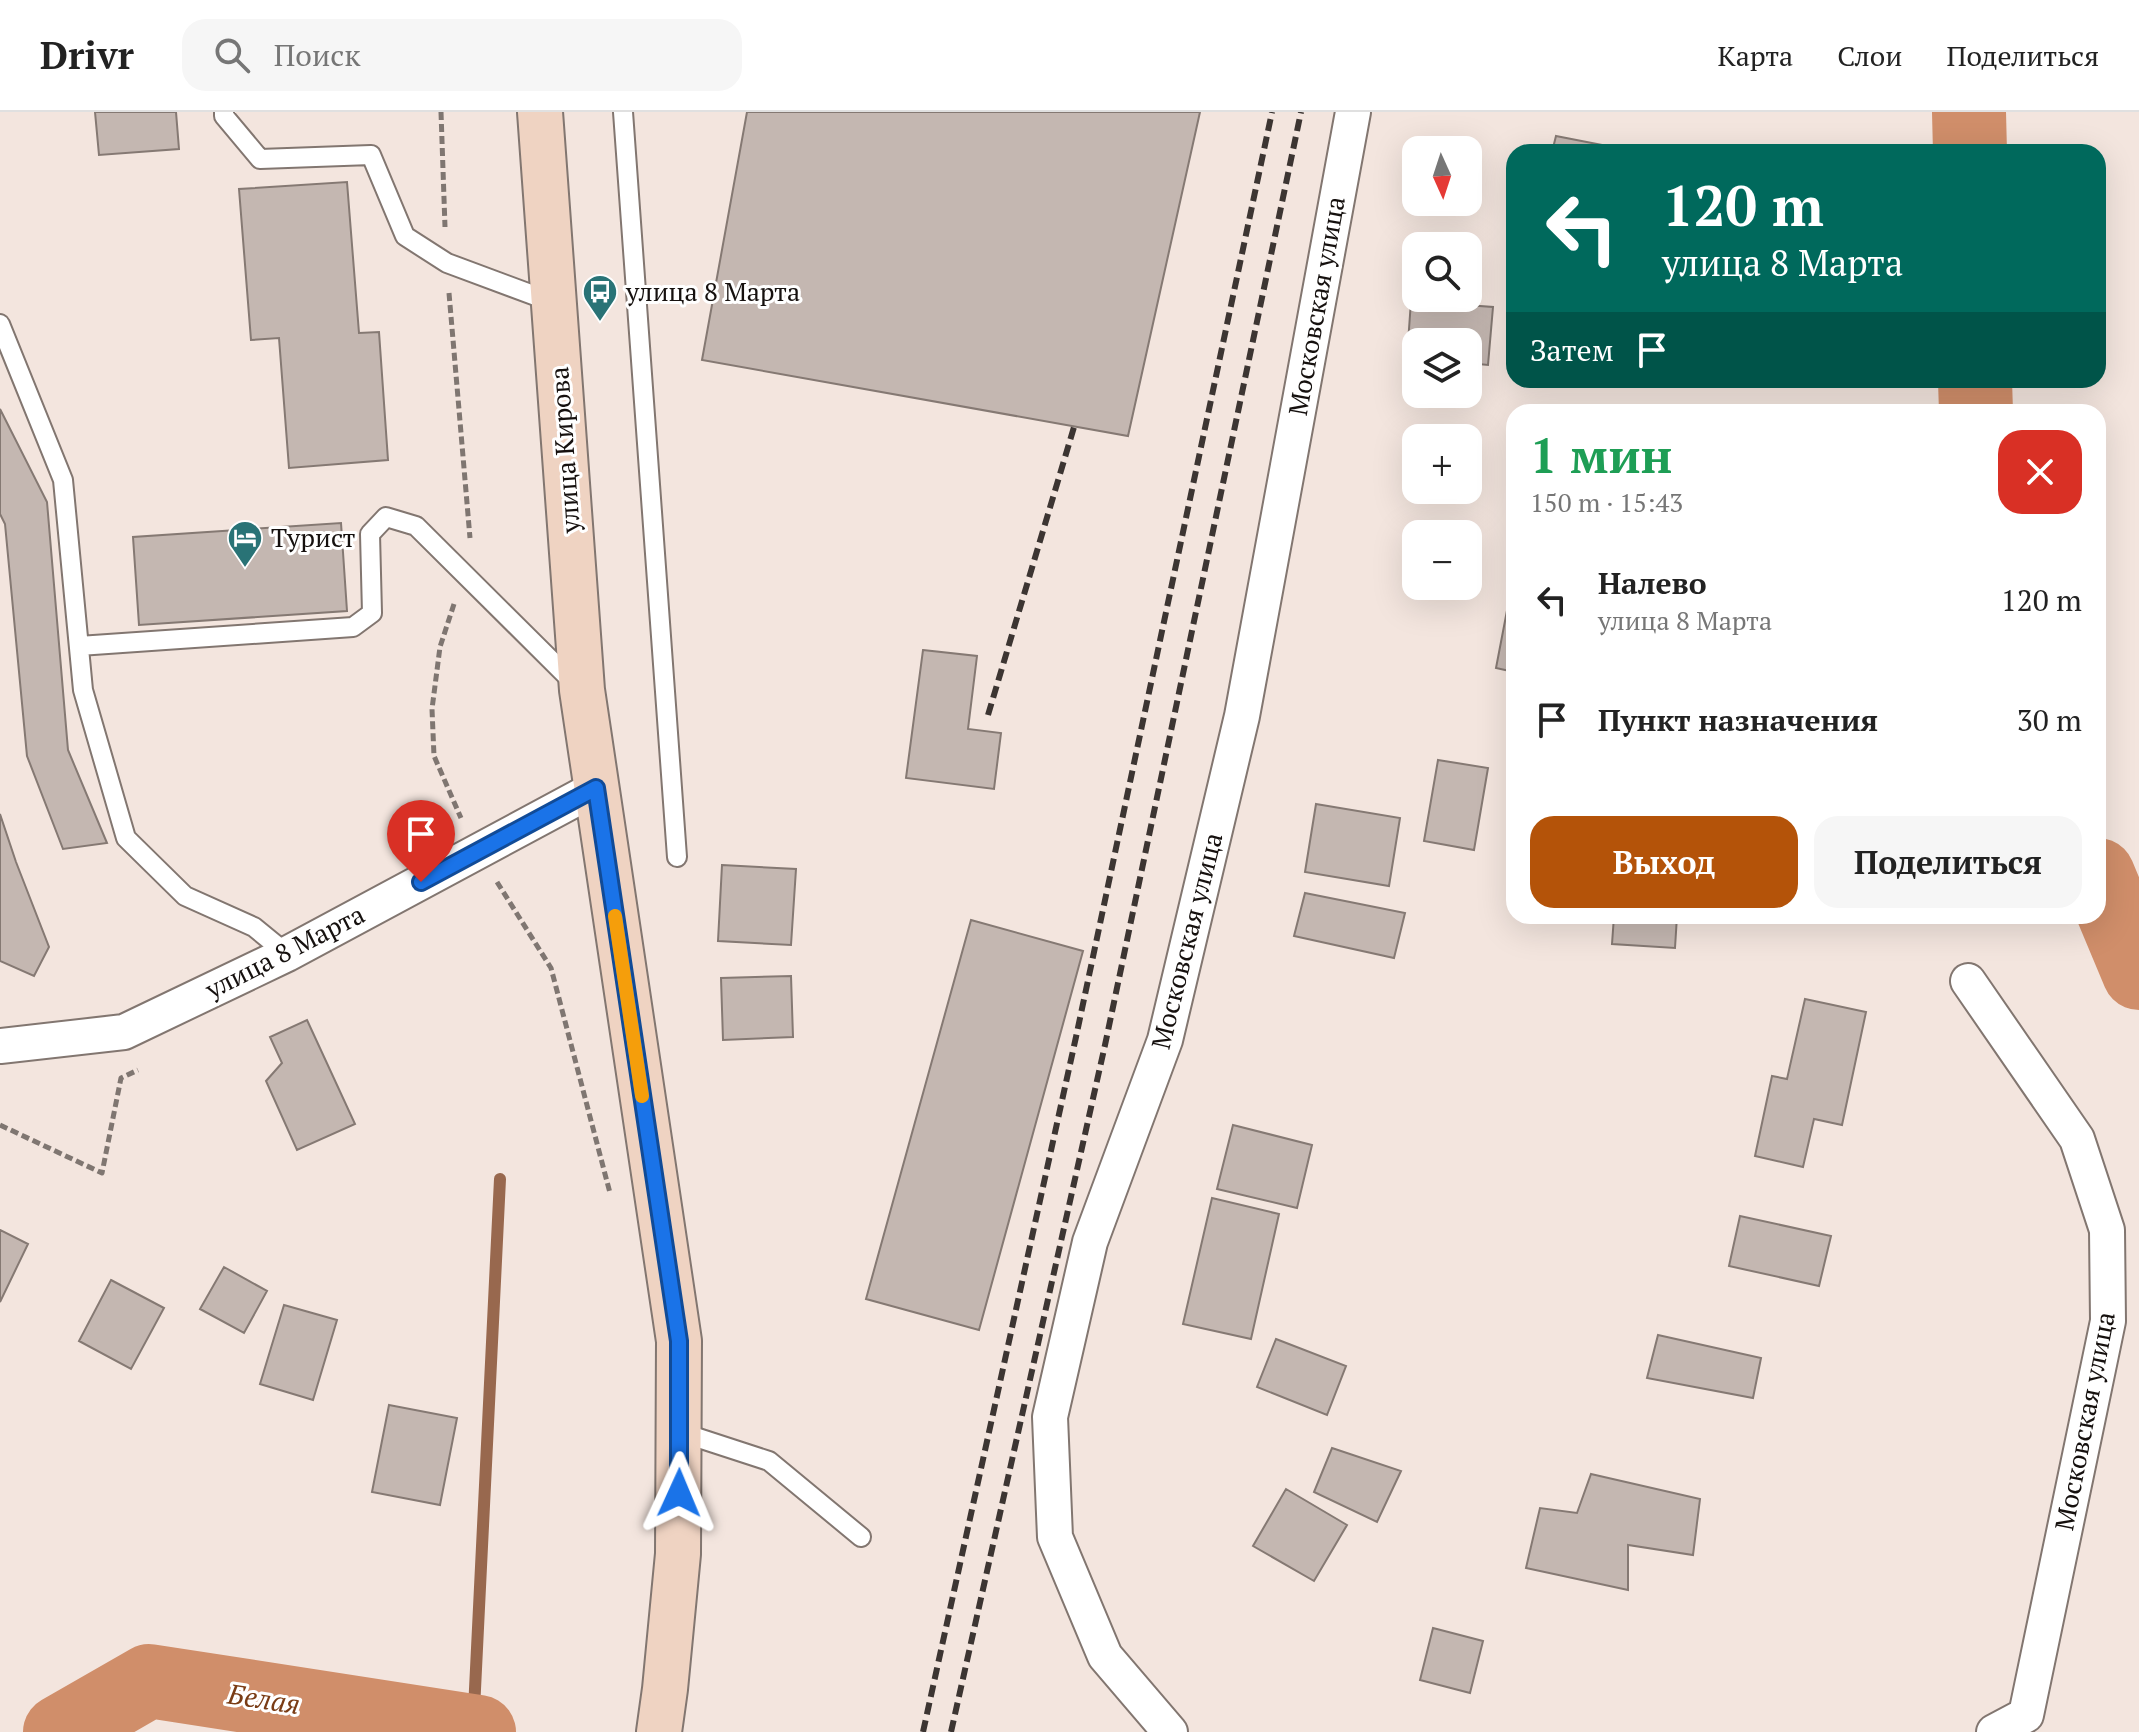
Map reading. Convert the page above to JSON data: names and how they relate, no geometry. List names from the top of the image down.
{
  "streets": {
    "street": ["Московская улица", "улица Кирова", "улица 8 Марта"]
  },
  "crossings": [
    ["улица Кирова", "улица 8 Марта"]
  ],
  "water": ["Белая"],
  "places": {
    "bus stop": ["улица 8 Марта"],
    "hotel": ["Турист"]
  },
  "north": "bottom",
  "page": {
    "header": "Drivr",
    "search": "Поиск",
    "nav": ["Карта", "Слои", "Поделиться"],
    "map_buttons": ["+", "−"],
    "turn": ["120 m", "улица 8 Марта"],
    "then": "Затем",
    "heading": ["1 мин", "150 m · 15:43"],
    "list": [
      {
        "name": "Налево",
        "note": "улица 8 Марта",
        "value": "120 m"
      },
      {
        "name": "Пункт назначения",
        "value": "30 m"
      }
    ],
    "buttons": ["Выход", "Поделиться"]
  }
}
